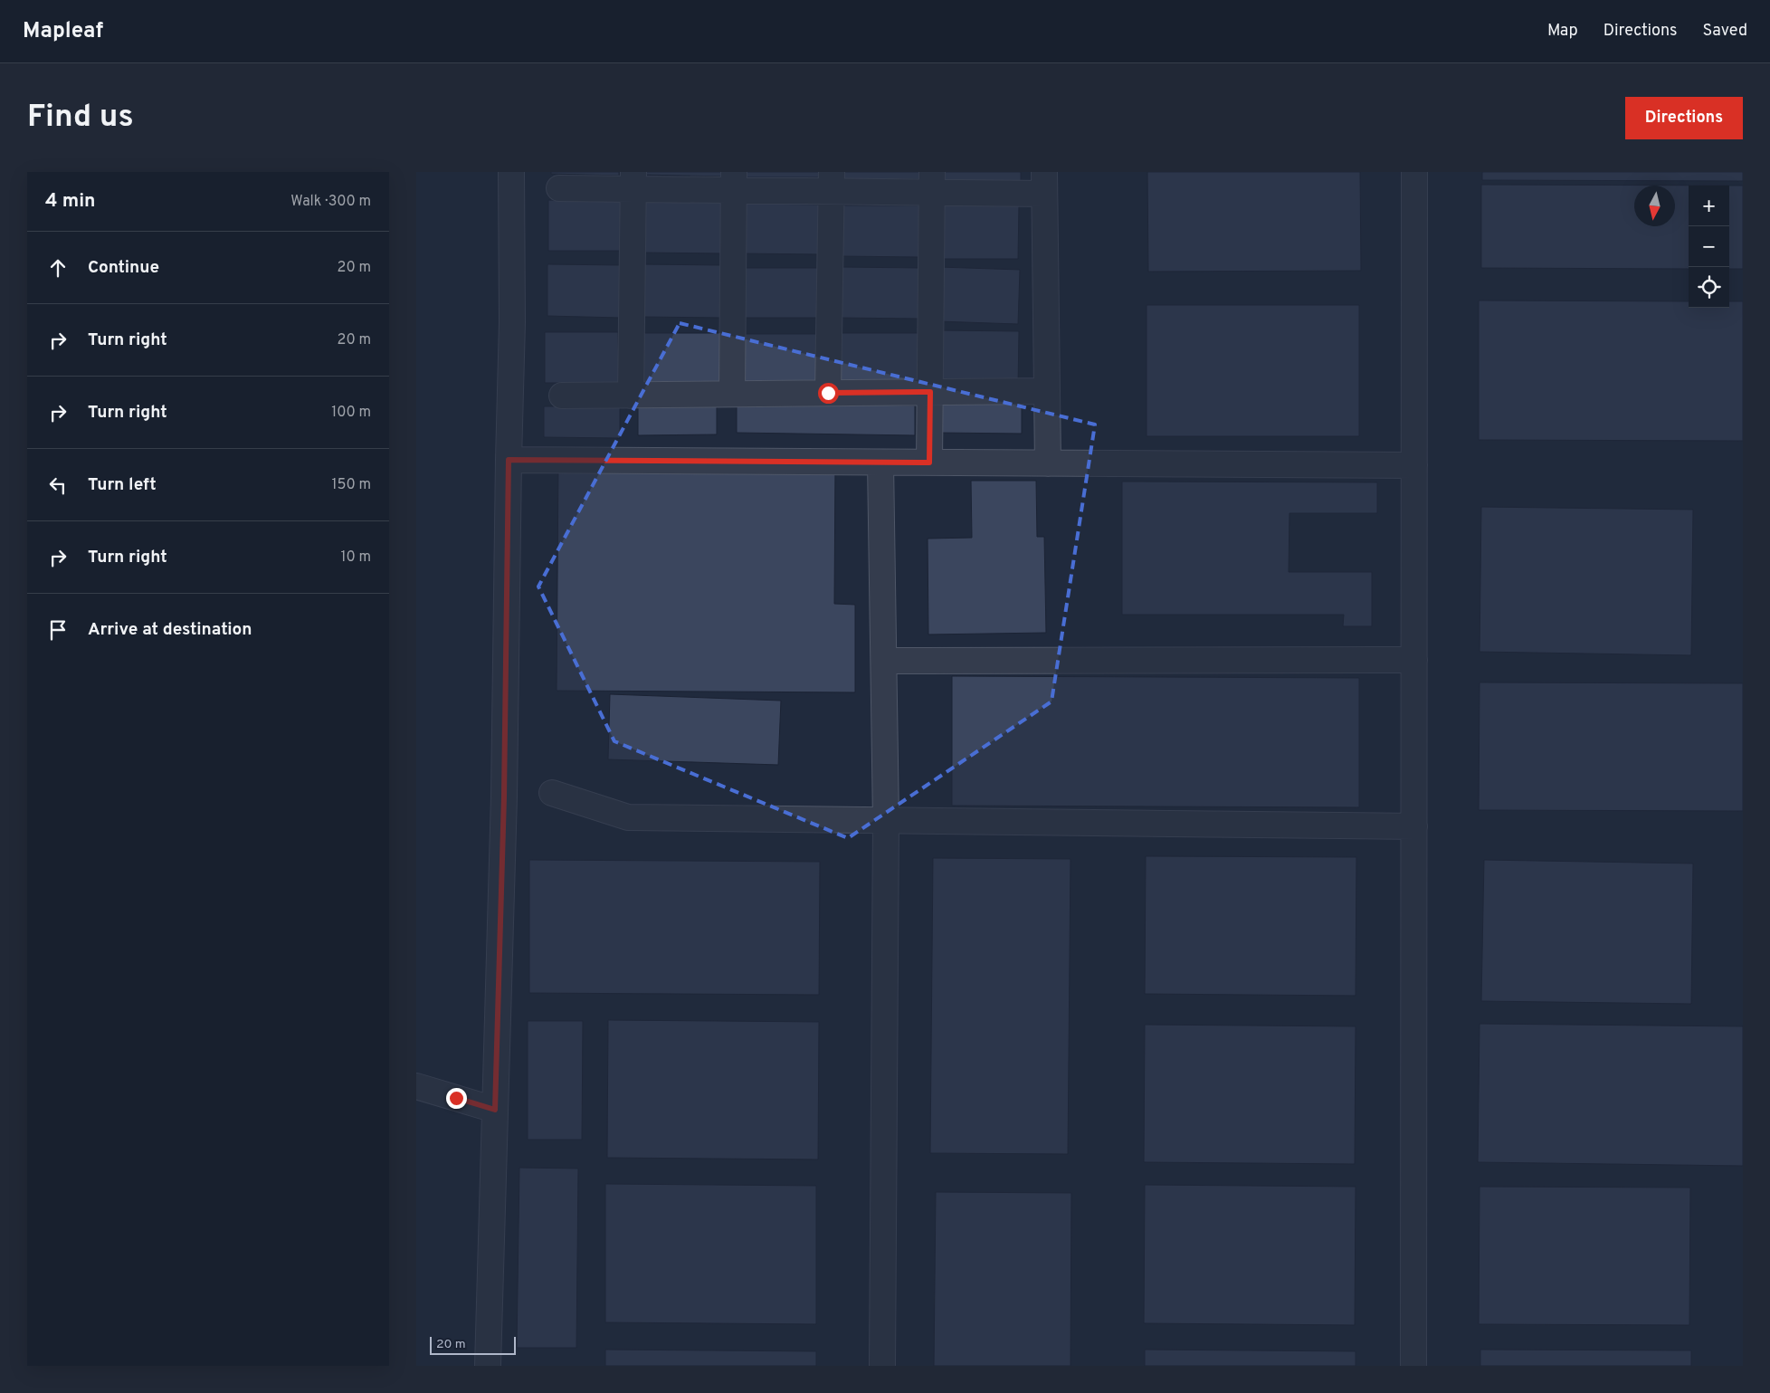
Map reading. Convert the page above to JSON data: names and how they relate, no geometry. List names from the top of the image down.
{
  "scale_bar": "20 m",
  "north": "bottom",
  "page": {
    "header": "Mapleaf",
    "nav": ["Map", "Directions", "Saved"],
    "buttons": "Directions",
    "title": "Find us",
    "heading": ["4 min", "Walk · 300 m"],
    "map_buttons": ["+", "−"],
    "list": [
      ["Continue", "20 m"],
      ["Turn right", "20 m"],
      ["Turn right", "100 m"],
      ["Turn left", "150 m"],
      ["Turn right", "10 m"],
      "Arrive at destination"
    ],
    "scale": "20 m"
  }
}
